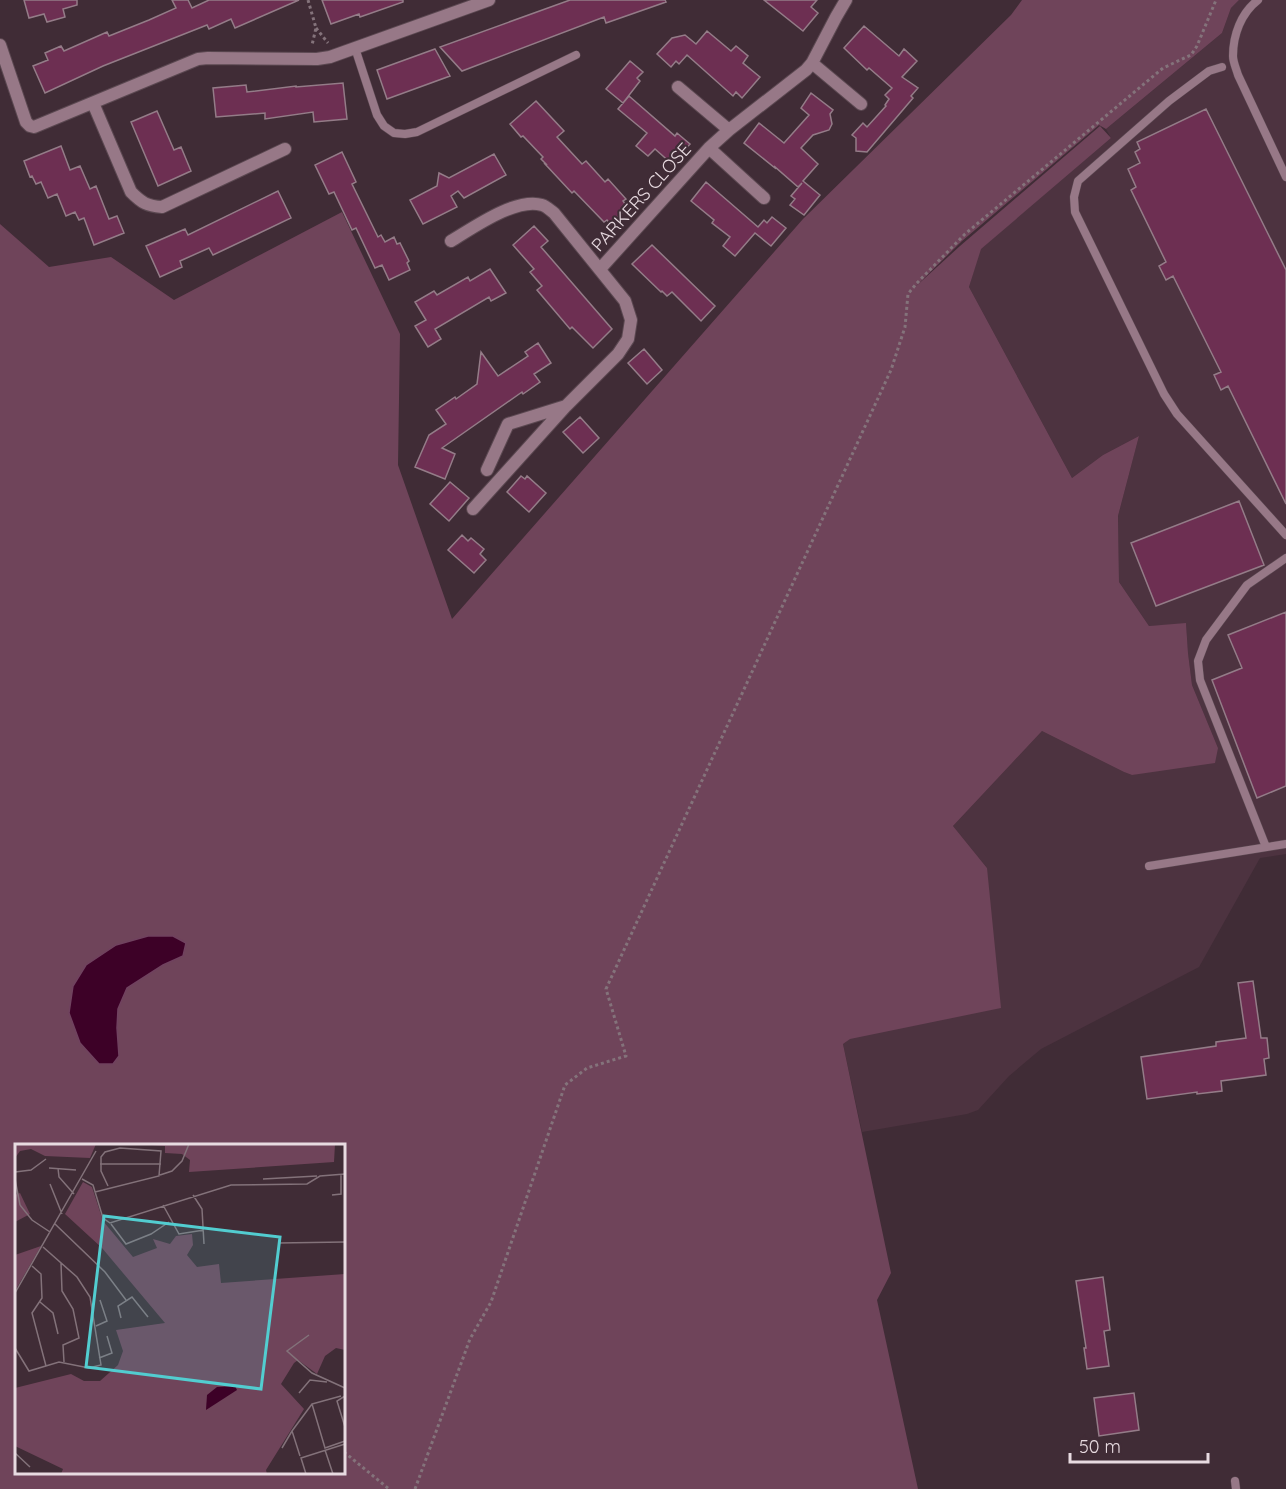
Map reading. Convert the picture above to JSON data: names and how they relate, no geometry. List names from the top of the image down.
{
  "streets": {
    "street": ["PARKERS CLOSE"]
  },
  "scale_bar": "50 m"
}
